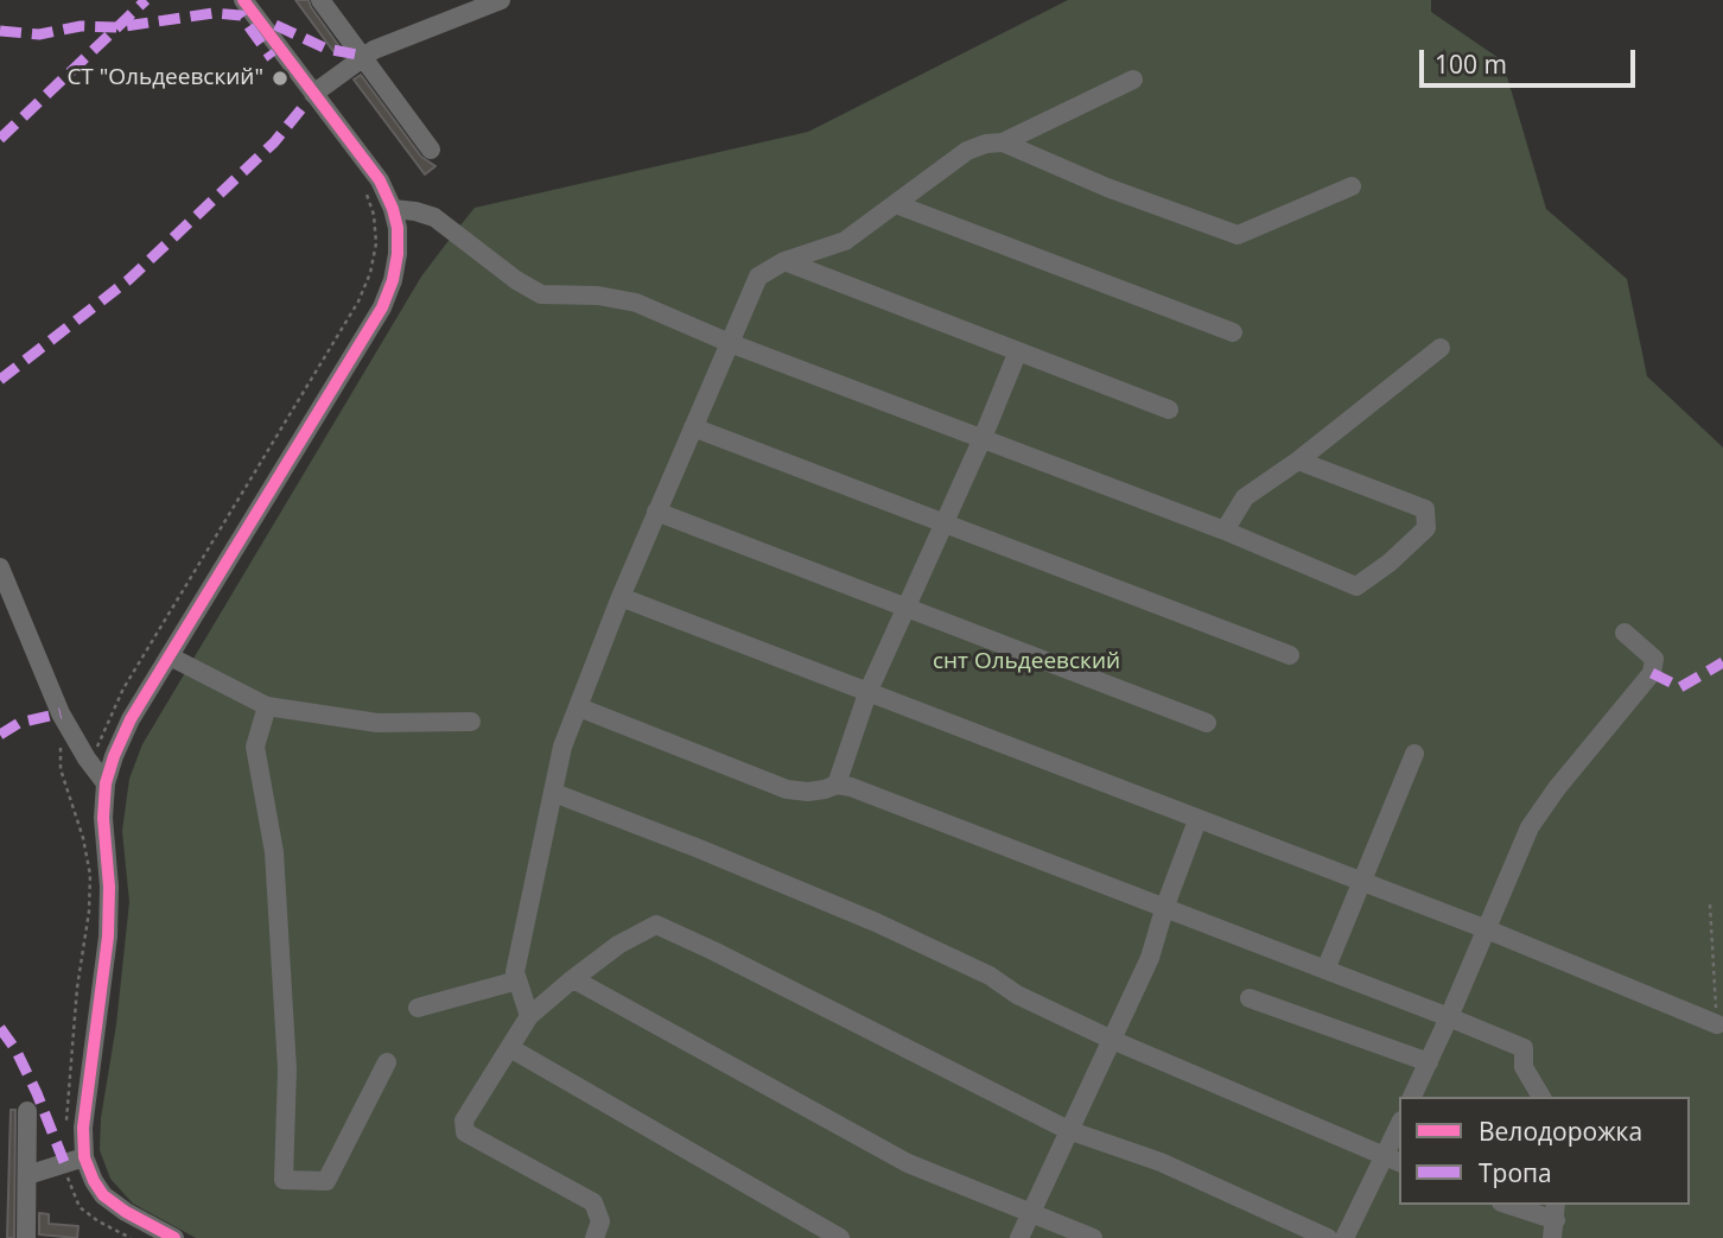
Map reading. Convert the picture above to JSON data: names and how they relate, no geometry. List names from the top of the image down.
{
  "parks": ["снт Ольдеевский"],
  "places": ["СТ \"Ольдеевский\""],
  "legend": ["Велодорожка", "Тропа"],
  "scale_bar": "100 m"
}
